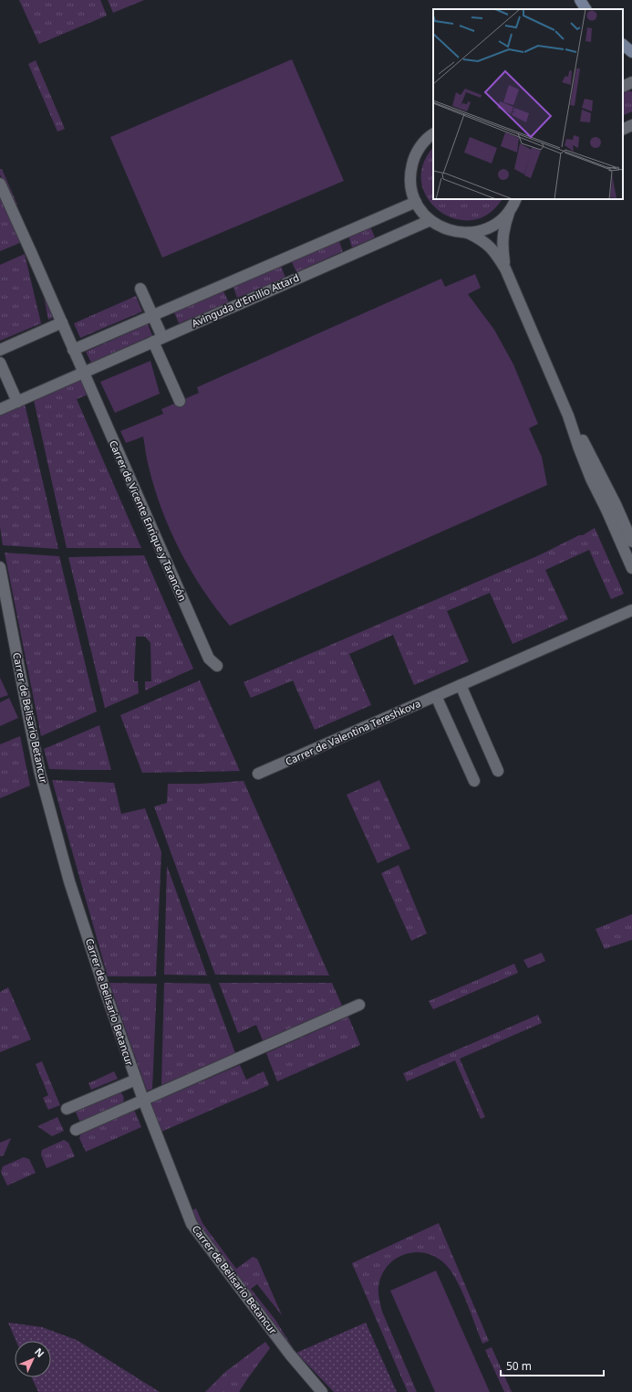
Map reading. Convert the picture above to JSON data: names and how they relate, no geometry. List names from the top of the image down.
{
  "streets": {
    "street": [
      "Avinguda d'Emilio Attard",
      "Carrer de Vicente Enrique y Tarancón",
      "Carrer de Belisario Betancur",
      "Carrer de Valentina Tereshkova"
    ]
  },
  "crossings": [
    ["Avinguda d'Emilio Attard", "Carrer de Vicente Enrique y Tarancón"]
  ],
  "scale_bar": "50 m",
  "north": "top right"
}
